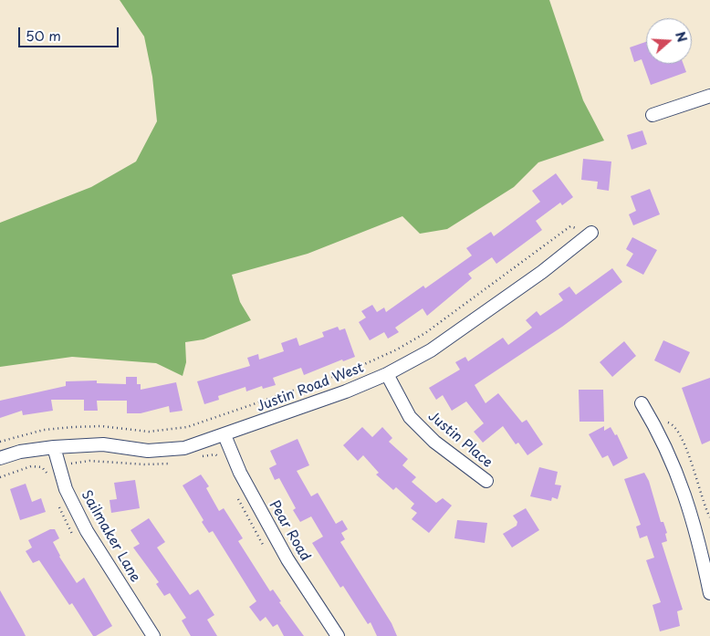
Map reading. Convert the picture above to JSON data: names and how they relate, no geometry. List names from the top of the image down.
{
  "streets": {
    "street": [
      "Justin Road West",
      "Justin Place",
      "Pear Road",
      "Sailmaker Lane"
    ]
  },
  "crossings": [
    ["Justin Road West", "Justin Place"],
    ["Justin Road West", "Pear Road"],
    ["Justin Road West", "Sailmaker Lane"]
  ],
  "scale_bar": "50 m",
  "north": "right"
}
